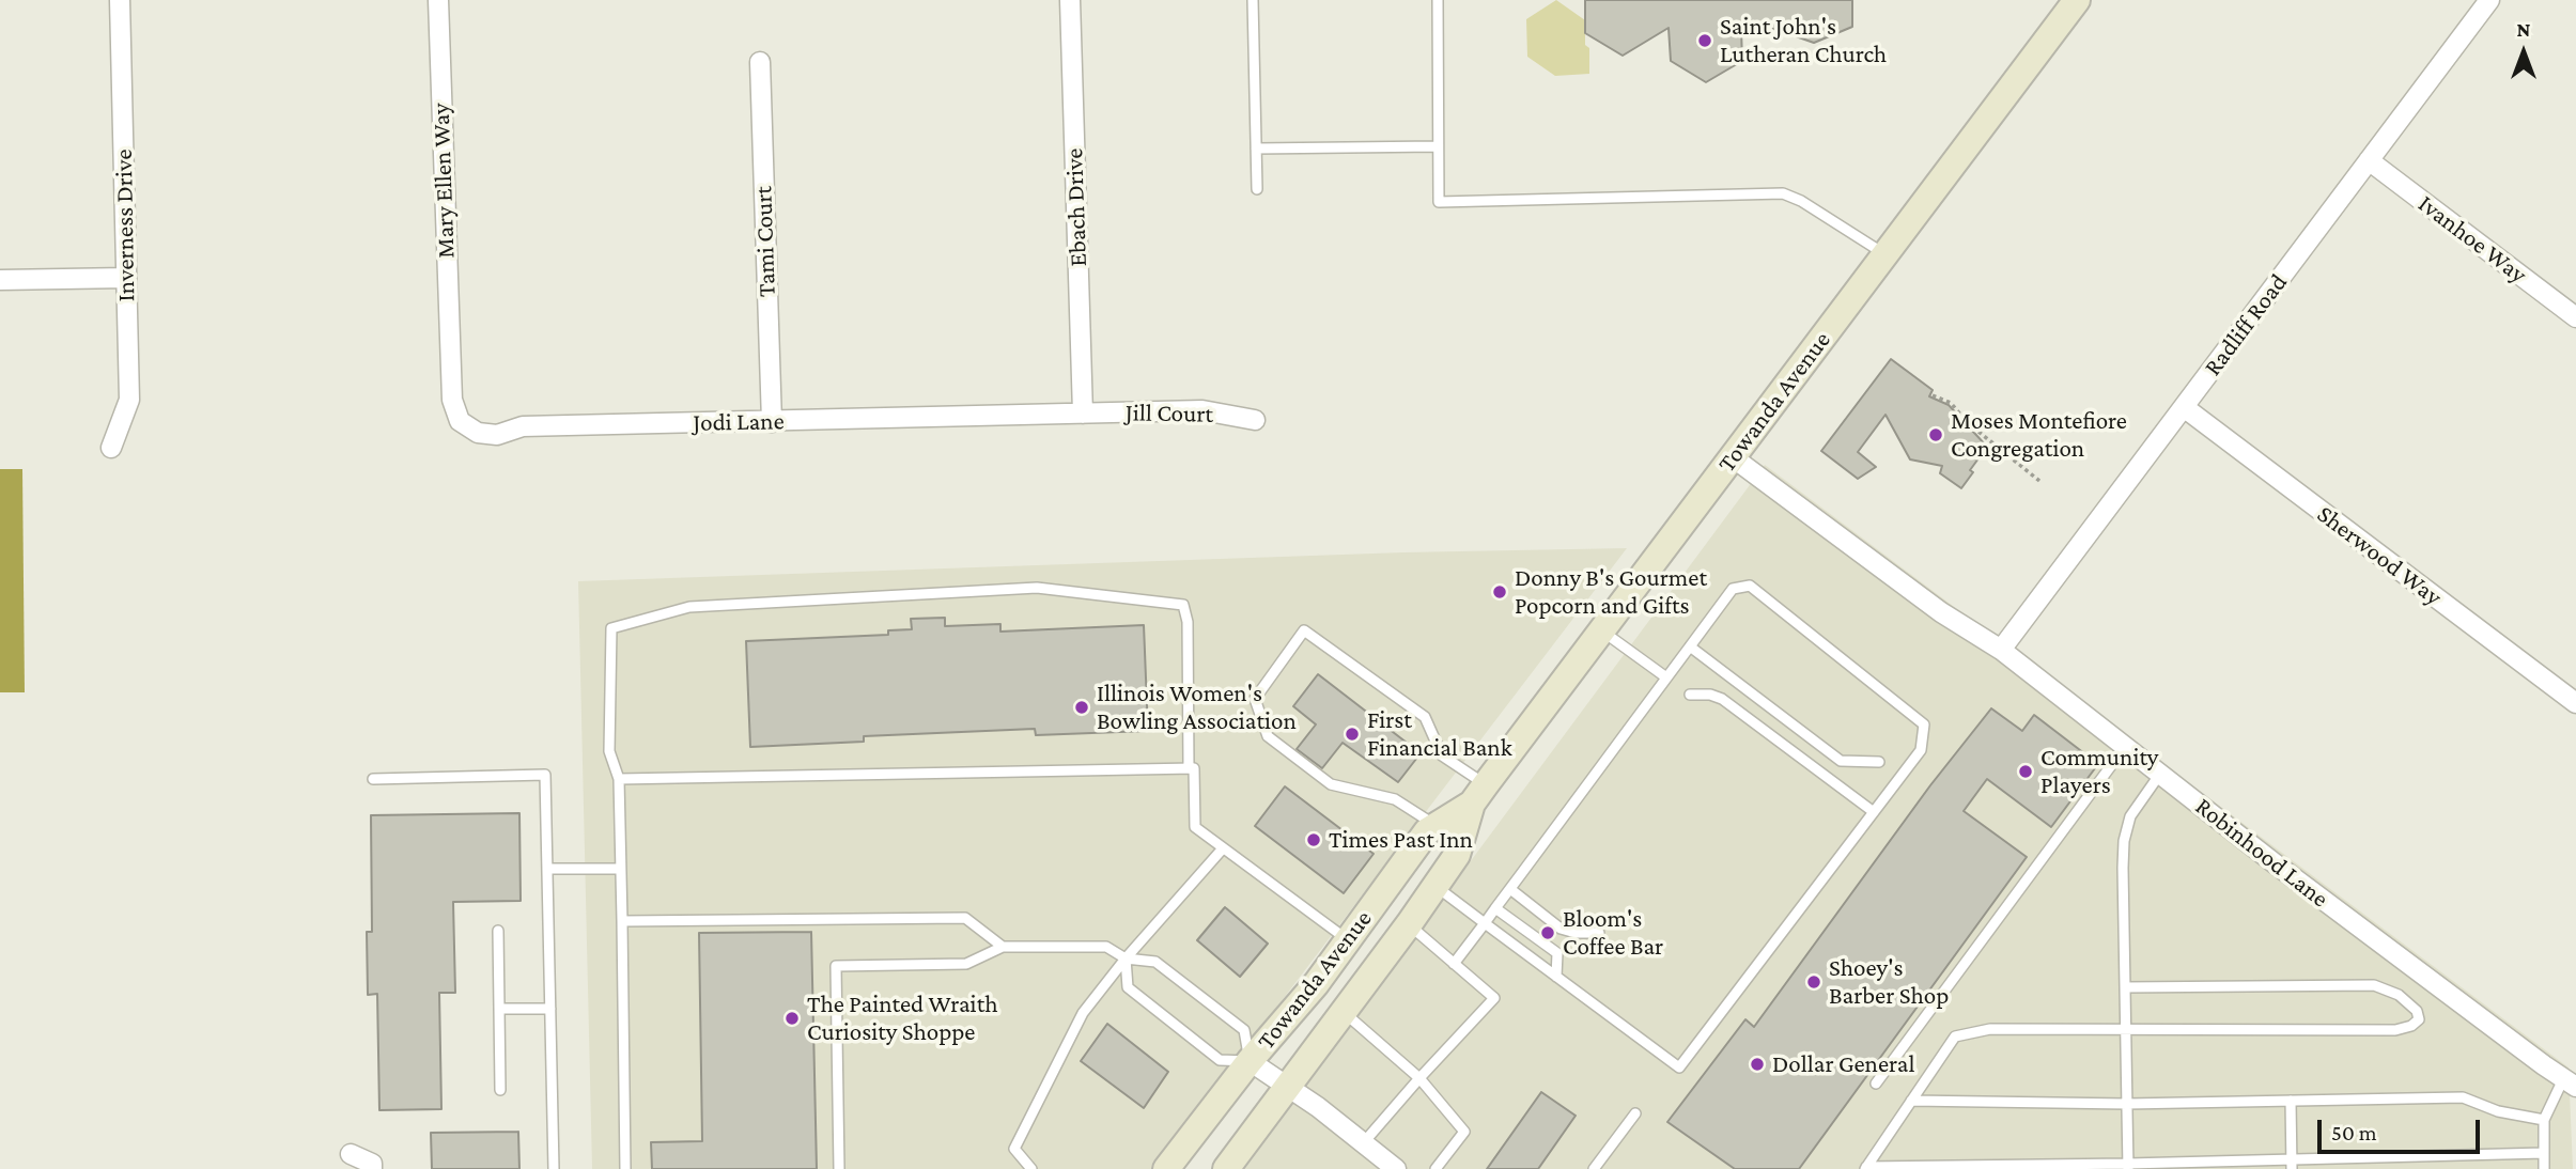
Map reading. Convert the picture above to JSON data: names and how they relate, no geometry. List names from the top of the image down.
{
  "streets": {
    "main road": ["Towanda Avenue"],
    "street": [
      "Mary Ellen Way",
      "Ebach Drive",
      "Inverness Drive",
      "Ivanhoe Way",
      "Tami Court",
      "Radliff Road",
      "Jill Court",
      "Jodi Lane",
      "Sherwood Way",
      "Robinhood Lane"
    ]
  },
  "crossings": [
    ["Mary Ellen Way", "Jodi Lane"],
    ["Ebach Drive", "Jill Court"],
    ["Ebach Drive", "Jodi Lane"],
    ["Ivanhoe Way", "Radliff Road"],
    ["Tami Court", "Jodi Lane"],
    ["Radliff Road", "Sherwood Way"],
    ["Radliff Road", "Robinhood Lane"],
    ["Towanda Avenue", "Robinhood Lane"],
    ["Jill Court", "Jodi Lane"]
  ],
  "places": [
    "Saint John's Lutheran Church",
    "Moses Montefiore Congregation",
    "Donny B's Gourmet Popcorn and Gifts",
    "Illinois Women's Bowling Association",
    "First Financial Bank",
    "Community Players",
    "Times Past Inn",
    "Bloom's Coffee Bar",
    "Shoey's Barber Shop",
    "The Painted Wraith Curiosity Shoppe",
    "Dollar General"
  ],
  "scale_bar": "50 m",
  "north": "top"
}
